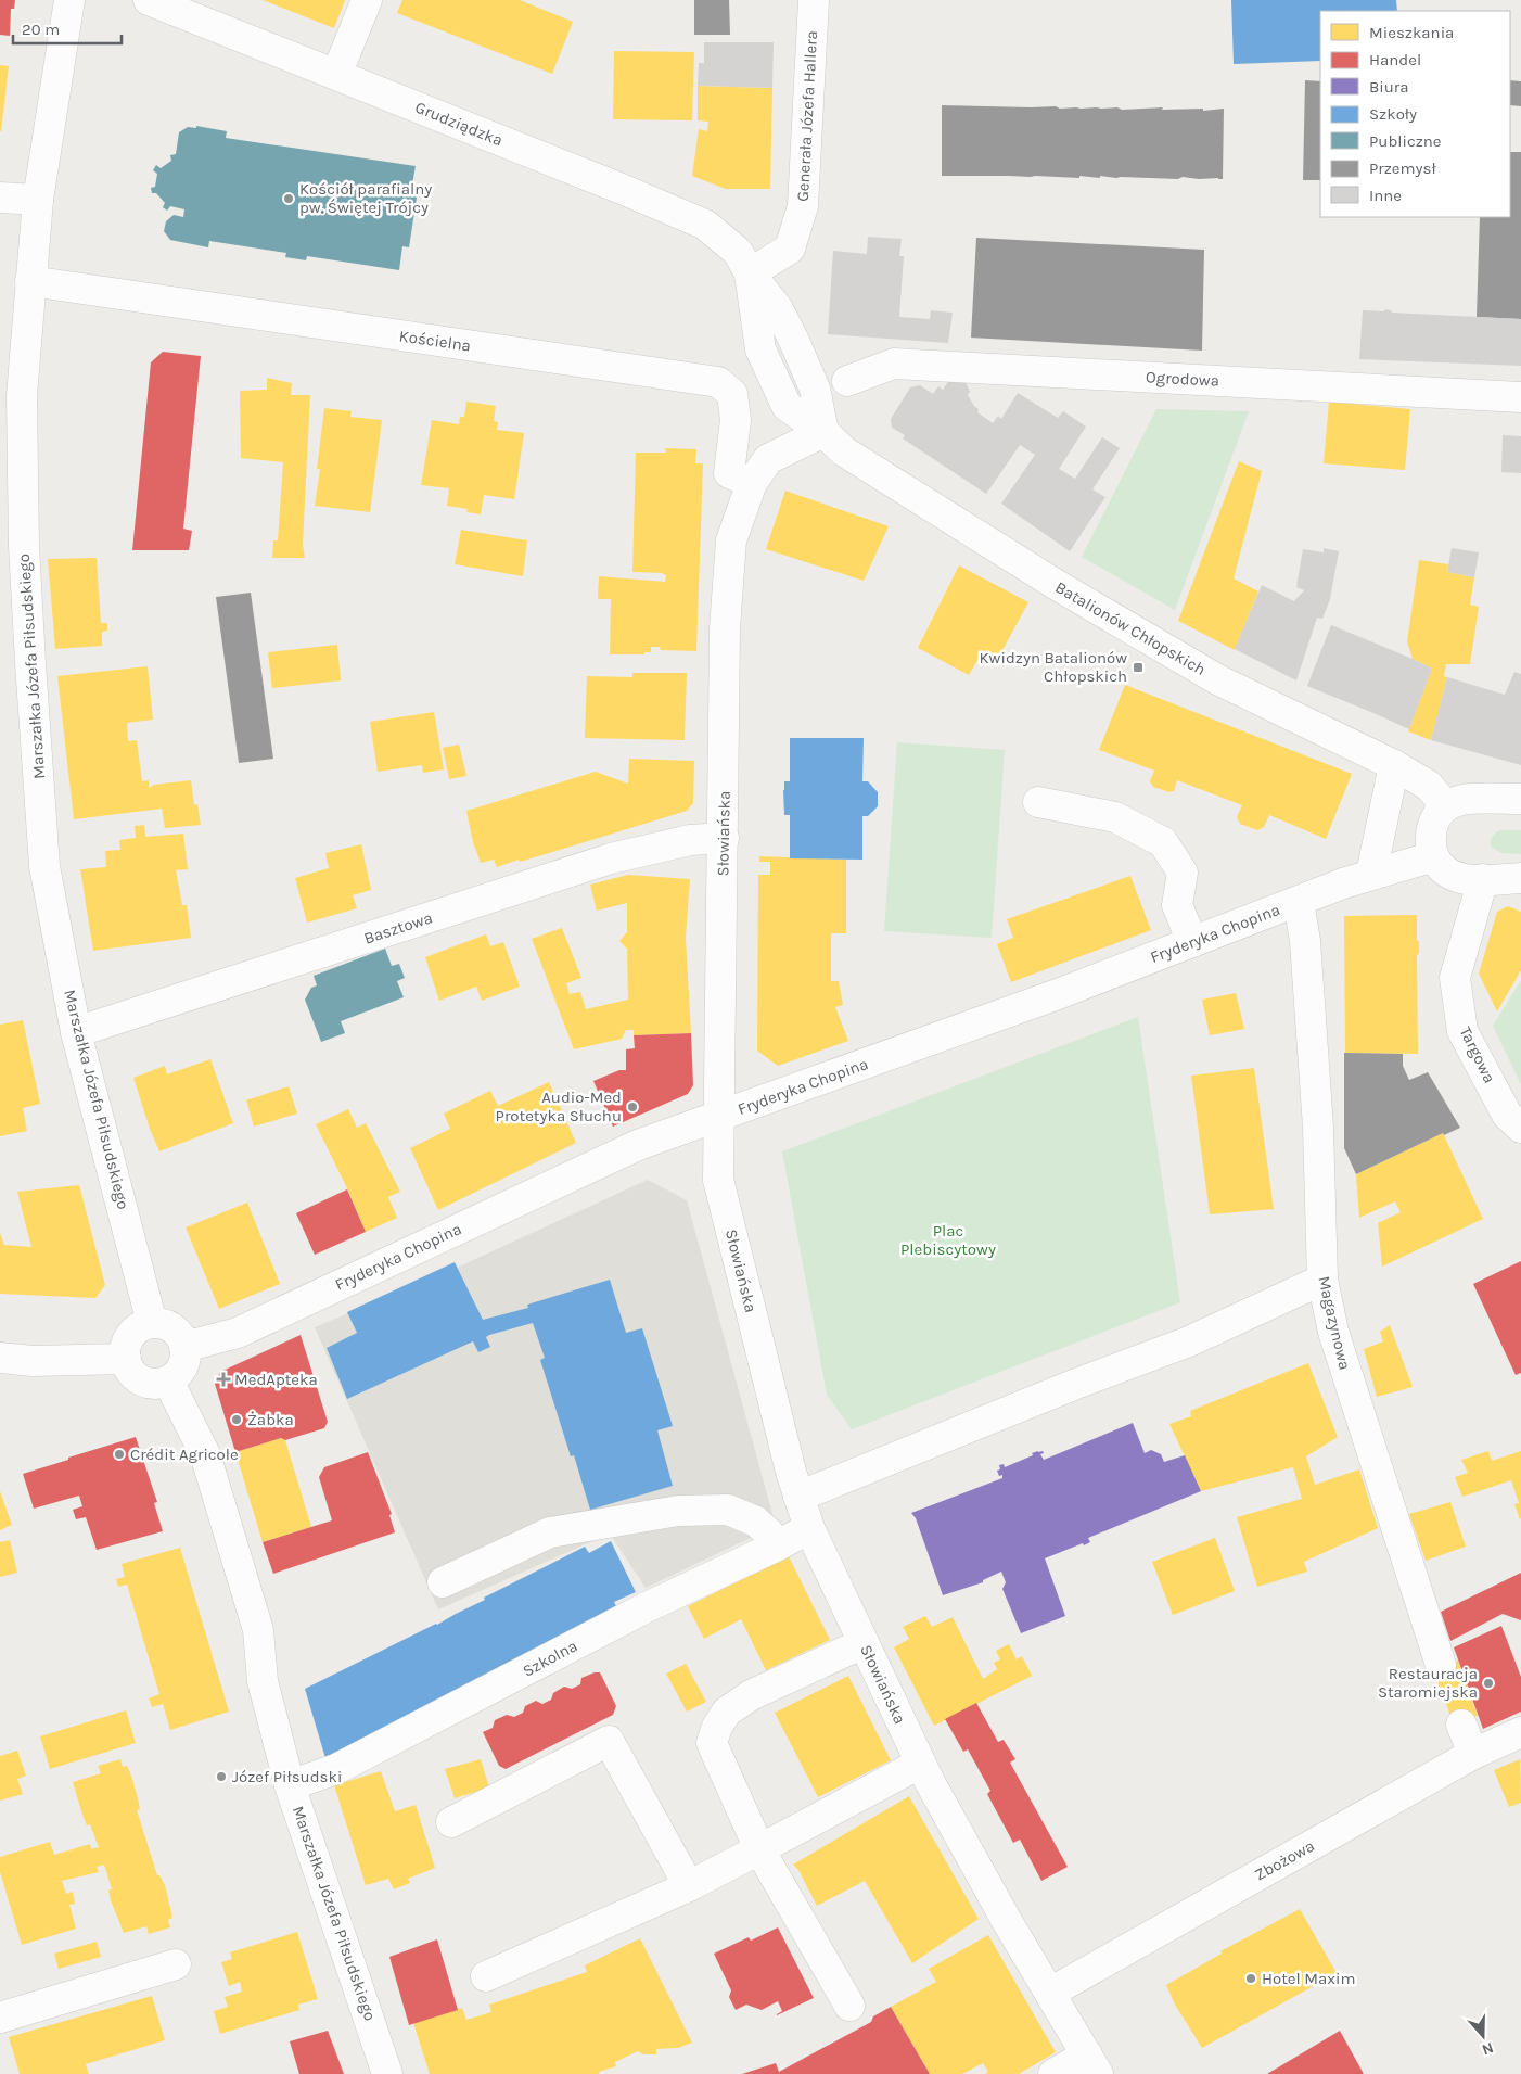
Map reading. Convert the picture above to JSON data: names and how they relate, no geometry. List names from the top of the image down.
{
  "streets": {
    "street": [
      "Generała Józefa Hallera",
      "Grudziądzka",
      "Kościelna",
      "Ogrodowa",
      "Batalionów Chłopskich",
      "Marszałka Józefa Piłsudskiego",
      "Słowiańska",
      "Basztowa",
      "Fryderyka Chopina",
      "Targowa",
      "Magazynowa",
      "Szkolna",
      "Zbożowa"
    ]
  },
  "crossings": [
    ["Generała Józefa Hallera", "Grudziądzka"],
    ["Kościelna", "Marszałka Józefa Piłsudskiego"],
    ["Kościelna", "Słowiańska"],
    ["Batalionów Chłopskich", "Słowiańska"],
    ["Marszałka Józefa Piłsudskiego", "Basztowa"],
    ["Marszałka Józefa Piłsudskiego", "Fryderyka Chopina"],
    ["Marszałka Józefa Piłsudskiego", "Szkolna"],
    ["Słowiańska", "Basztowa"],
    ["Słowiańska", "Fryderyka Chopina"],
    ["Słowiańska", "Szkolna"],
    ["Słowiańska", "Zbożowa"],
    ["Fryderyka Chopina", "Magazynowa"]
  ],
  "parks": ["Plac Plebiscytowy"],
  "places": {
    "other": [
      "Kościół parafialny pw. Świętej Trójcy",
      "Audio-Med Protetyka Słuchu",
      "Żabka",
      "Crédit Agricole",
      "Restauracja Staromiejska",
      "Józef Piłsudski",
      "Hotel Maxim"
    ],
    "transit": ["Kwidzyn Batalionów Chłopskich"],
    "health": ["MedApteka"]
  },
  "legend": [
    "Mieszkania",
    "Handel",
    "Biura",
    "Szkoły",
    "Publiczne",
    "Przemysł",
    "Inne"
  ],
  "scale_bar": "20 m",
  "north": "bottom"
}
